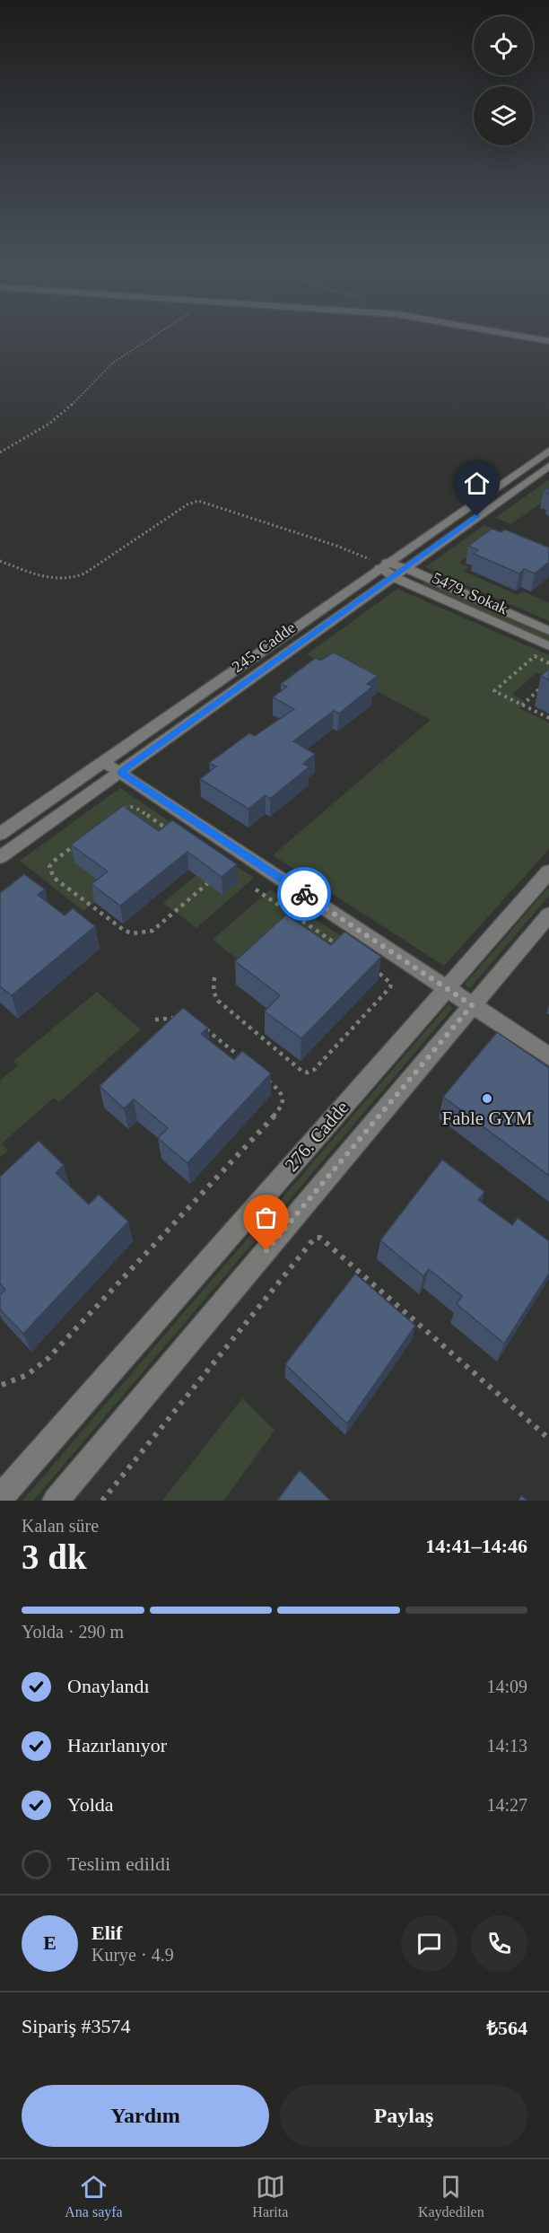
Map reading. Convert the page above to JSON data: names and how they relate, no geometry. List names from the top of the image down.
{
  "streets": {
    "street": ["5479. Sokak", "245. Cadde", "276. Cadde"]
  },
  "crossings": [
    ["5479. Sokak", "245. Cadde"]
  ],
  "places": ["Fable GYM"],
  "page": {
    "heading": ["3 dk", "Kalan süre", "14:41–14:46"],
    "panel": [
      "Elif",
      "Kurye · 4.9",
      "Sipariş #3574",
      "₺564"
    ],
    "bar": "Yolda · 290 m",
    "list": [
      ["Onaylandı", "14:09"],
      ["Hazırlanıyor", "14:13"],
      ["Yolda", "14:27"],
      "Teslim edildi"
    ],
    "round": "E",
    "buttons": ["Yardım", "Paylaş"],
    "tabs": ["Ana sayfa", "Harita", "Kaydedilen"]
  }
}
